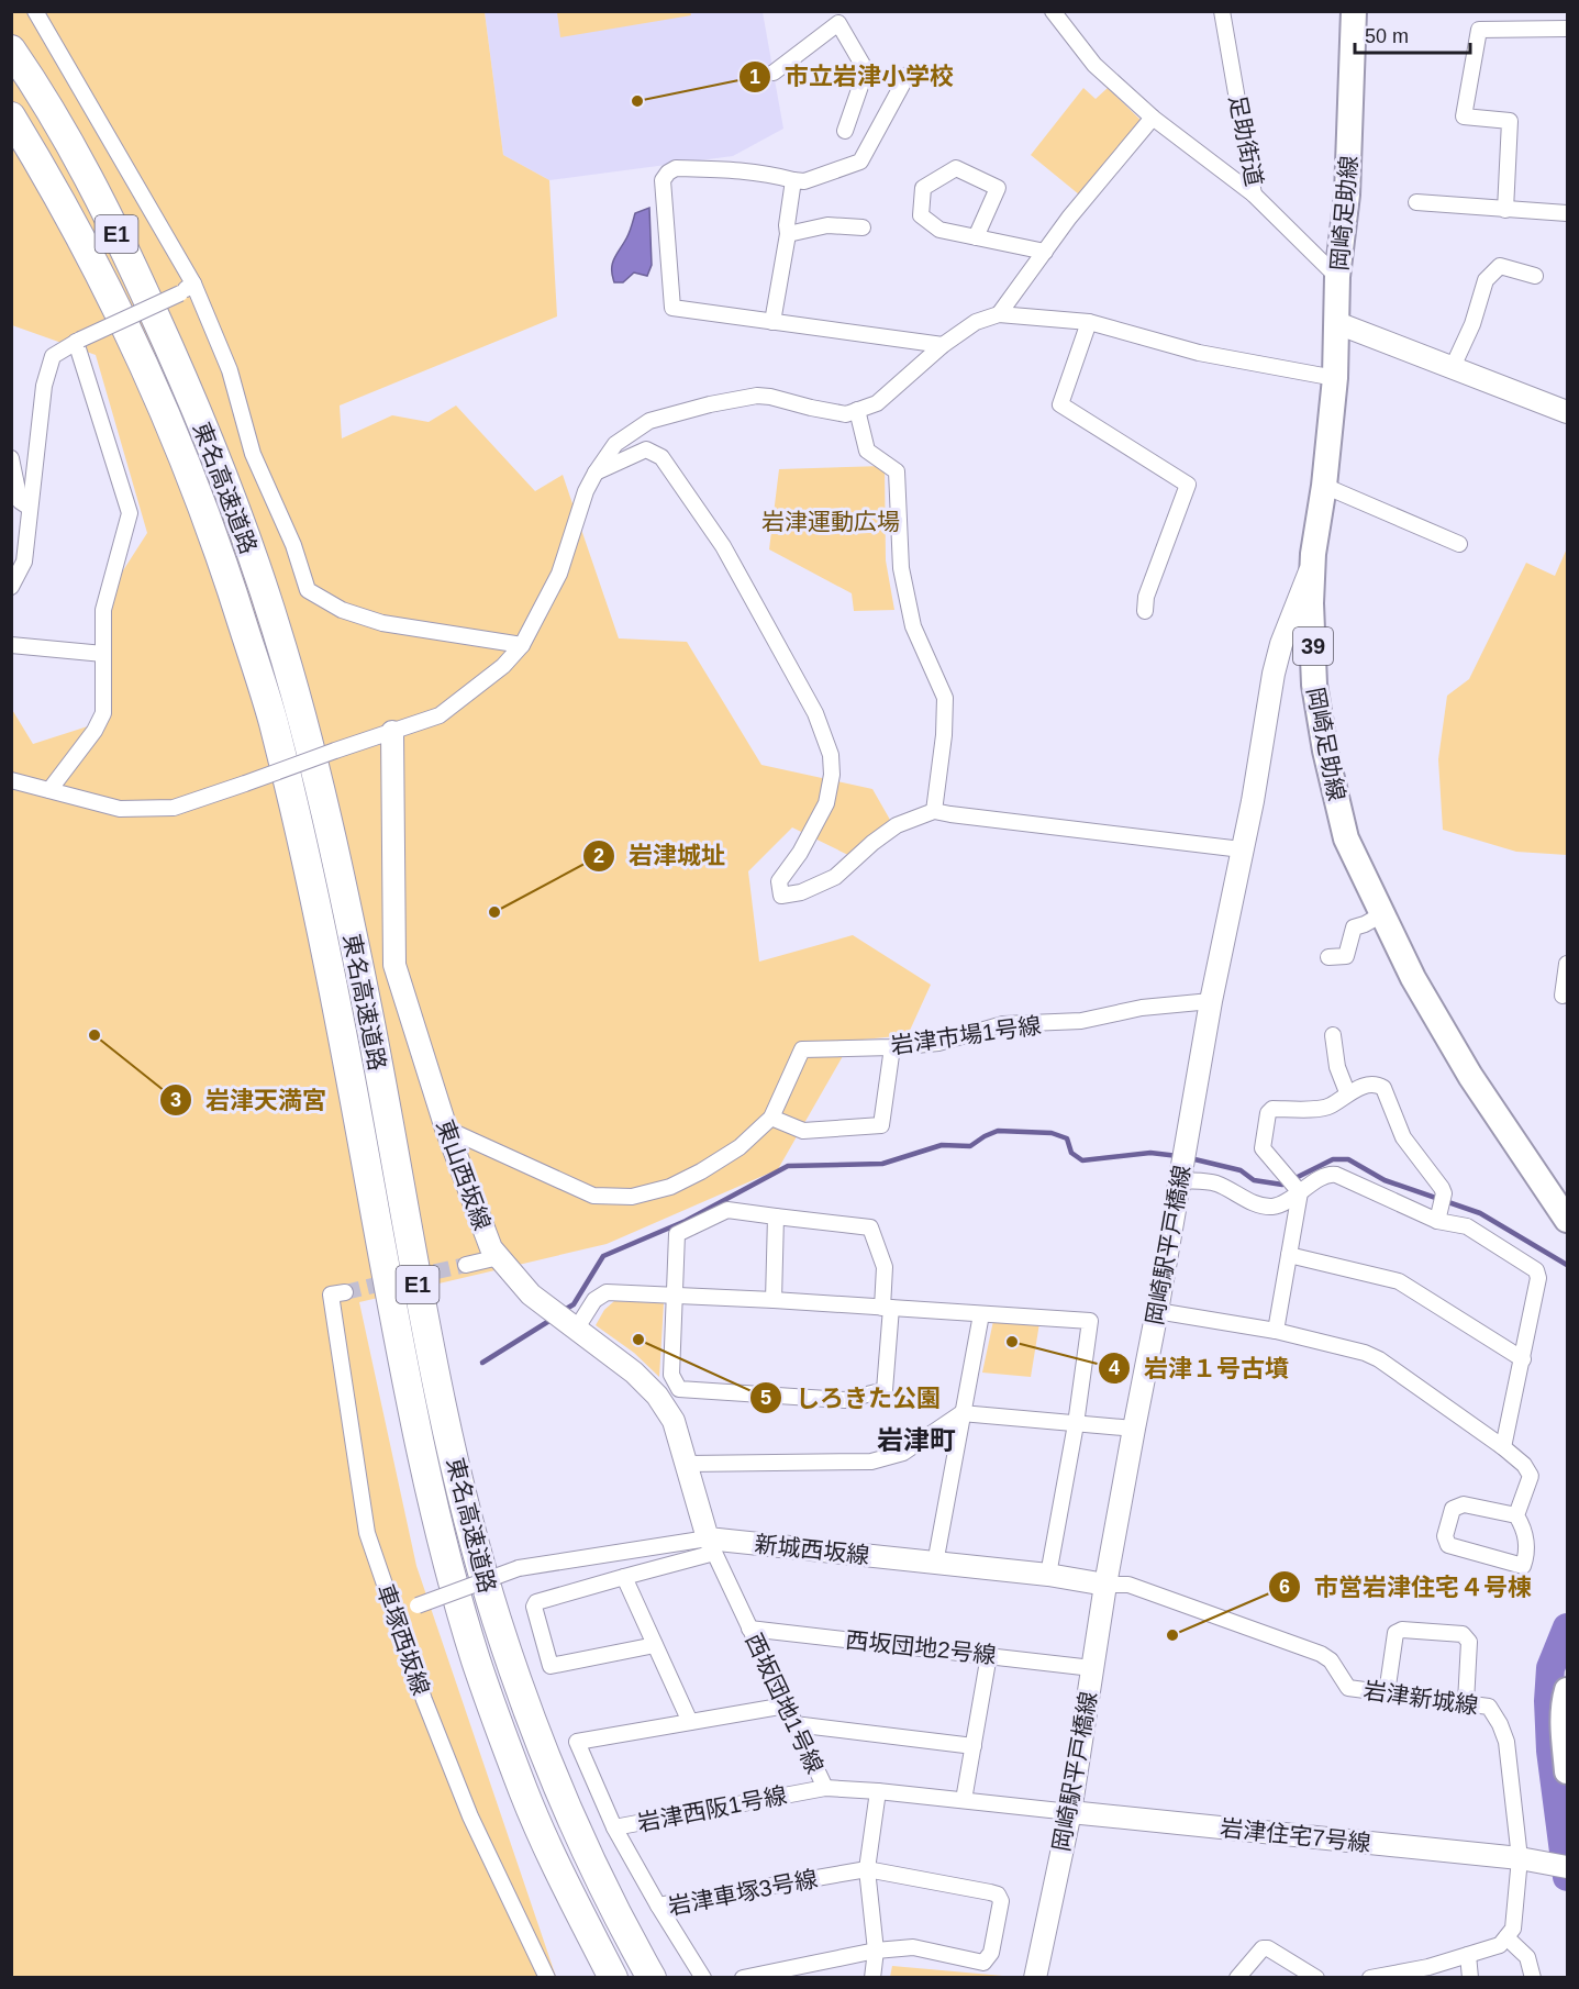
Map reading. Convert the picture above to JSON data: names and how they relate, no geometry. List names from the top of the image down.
{
  "streets": {
    "highway": ["E1", "東名高速道路"],
    "main road": ["岡崎足助線", "39"],
    "street": [
      "足助街道",
      "岩津市場1号線",
      "東山西坂線",
      "岡崎駅平戸橋線",
      "新城西坂線",
      "車塚西坂線",
      "西坂団地2号線",
      "岩津新城線",
      "西坂団地1号線",
      "岩津西阪1号線",
      "岩津住宅7号線",
      "岩津車塚3号線"
    ]
  },
  "crossings": [
    ["足助街道", "岡崎足助線"],
    ["岡崎足助線", "岡崎駅平戸橋線"],
    ["岩津市場1号線", "東山西坂線"],
    ["岩津市場1号線", "岡崎駅平戸橋線"],
    ["東山西坂線", "新城西坂線"],
    ["東山西坂線", "西坂団地1号線"],
    ["岡崎駅平戸橋線", "新城西坂線"],
    ["岡崎駅平戸橋線", "西坂団地2号線"],
    ["岡崎駅平戸橋線", "岩津新城線"],
    ["岡崎駅平戸橋線", "西坂団地1号線"],
    ["岡崎駅平戸橋線", "岩津住宅7号線"],
    ["新城西坂線", "車塚西坂線"],
    ["新城西坂線", "岩津新城線"],
    ["新城西坂線", "西坂団地1号線"],
    ["西坂団地2号線", "西坂団地1号線"],
    ["岩津新城線", "岩津住宅7号線"],
    ["西坂団地1号線", "岩津西阪1号線"],
    ["西坂団地1号線", "岩津住宅7号線"]
  ],
  "districts": ["岩津町"],
  "parks": ["岩津運動広場"],
  "places": [
    "市立岩津小学校",
    "岩津城址",
    "岩津天満宮",
    "しろきた公園",
    "岩津１号古墳",
    "市営岩津住宅４号棟"
  ],
  "scale_bar": "50 m"
}
